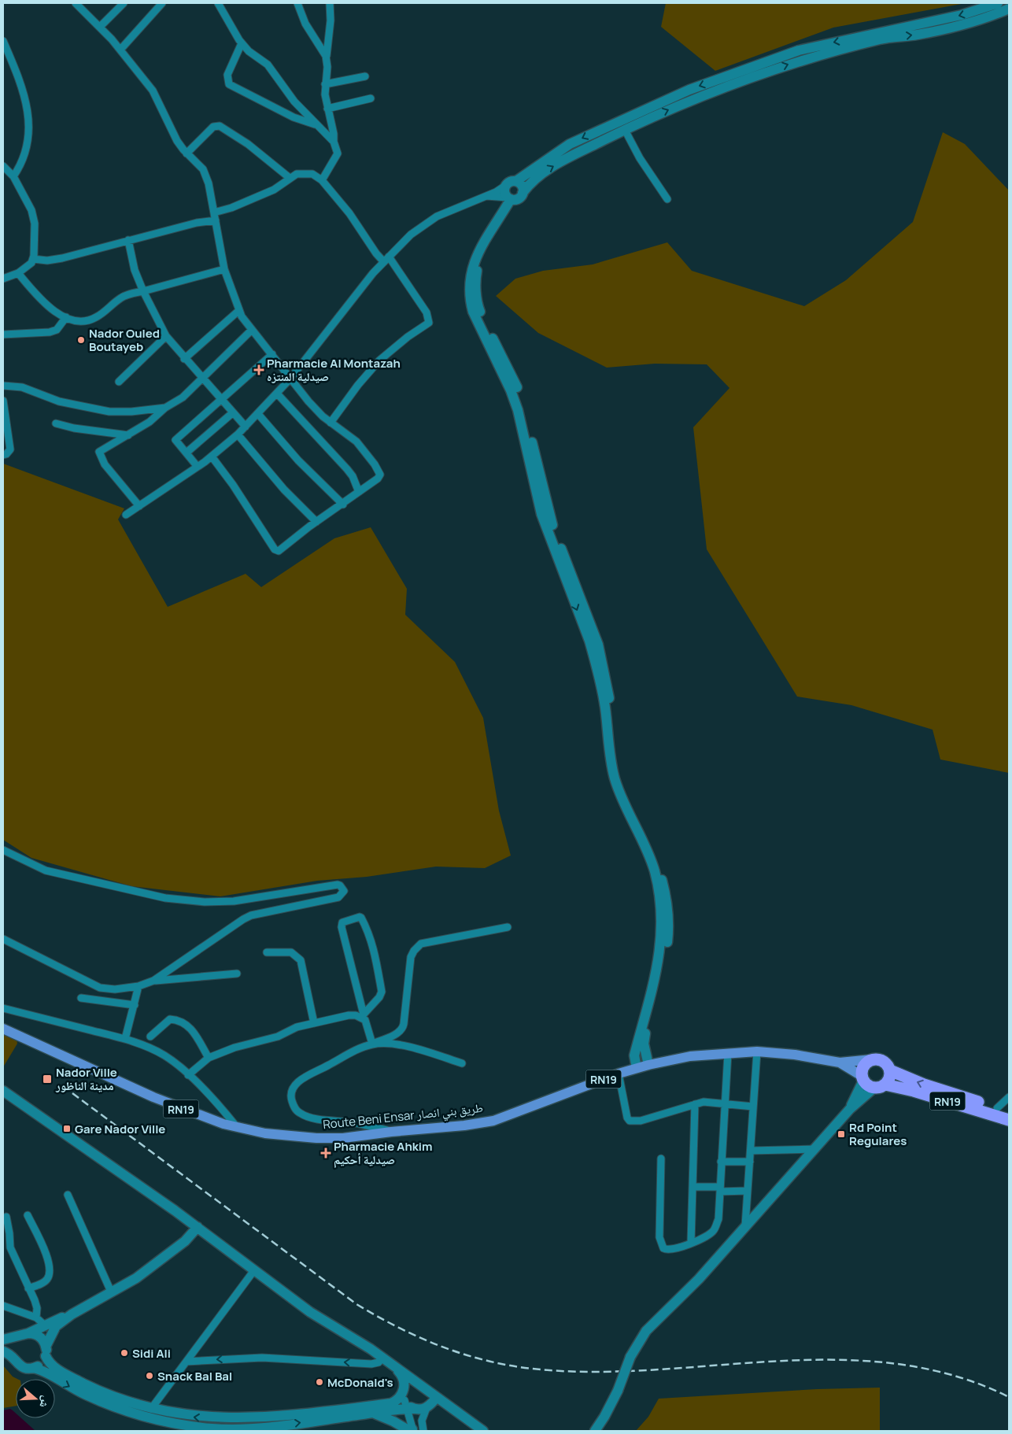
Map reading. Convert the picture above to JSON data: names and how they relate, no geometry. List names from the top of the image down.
{
  "streets": {
    "highway": ["RN19"],
    "main road": ["Route Beni Ensar طريق بني انصار"]
  },
  "crossings": [
    ["RN19", "Route Beni Ensar طريق بني انصار"]
  ],
  "places": {
    "other": [
      "Nador Ouled Boutayeb",
      "Sidi Ali",
      "Snack Bal Bal",
      "McDonald's"
    ],
    "health": ["Pharmacie Al Montazah صيدلية المنتزه", "Pharmacie Ahkim صيدلية أحكيم"],
    "transit": ["Nador Ville مدينة الناظور", "Gare Nador Ville", "Rd Point Regulares"]
  },
  "north": "right"
}
